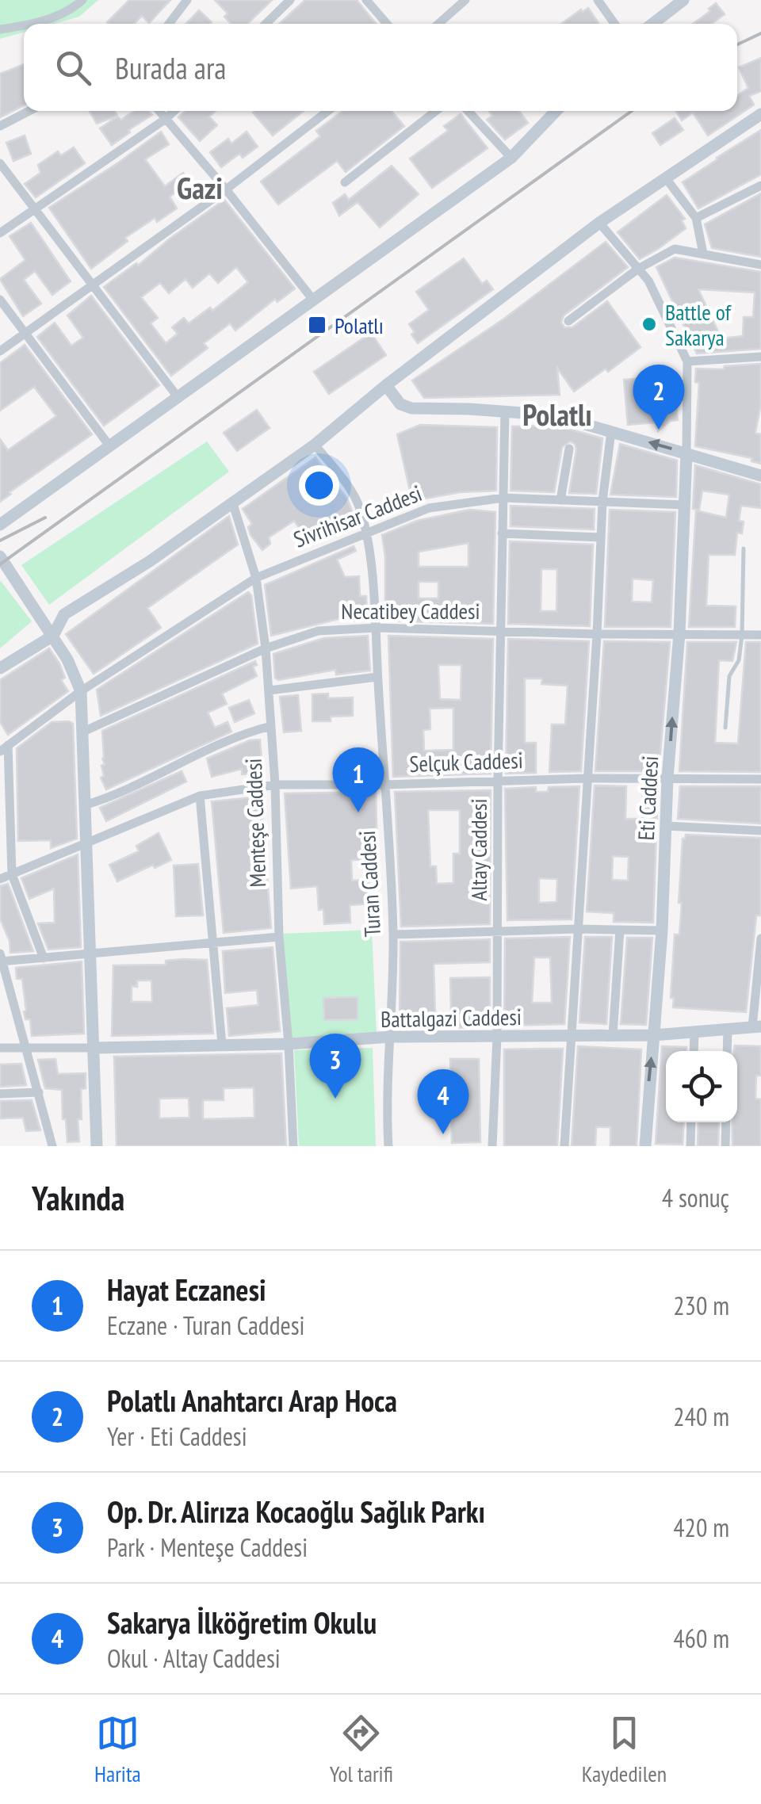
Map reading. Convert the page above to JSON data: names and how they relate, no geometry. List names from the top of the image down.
{
  "streets": {
    "street": [
      "Sivrihisar Caddesi",
      "Necatibey Caddesi",
      "Selçuk Caddesi",
      "Eti Caddesi",
      "Menteşe Caddesi",
      "Altay Caddesi",
      "Turan Caddesi",
      "Battalgazi Caddesi"
    ]
  },
  "crossings": [
    ["Sivrihisar Caddesi", "Eti Caddesi"],
    ["Sivrihisar Caddesi", "Menteşe Caddesi"],
    ["Sivrihisar Caddesi", "Altay Caddesi"],
    ["Sivrihisar Caddesi", "Turan Caddesi"],
    ["Necatibey Caddesi", "Eti Caddesi"],
    ["Necatibey Caddesi", "Menteşe Caddesi"],
    ["Necatibey Caddesi", "Altay Caddesi"],
    ["Necatibey Caddesi", "Turan Caddesi"],
    ["Selçuk Caddesi", "Eti Caddesi"],
    ["Selçuk Caddesi", "Menteşe Caddesi"],
    ["Selçuk Caddesi", "Altay Caddesi"],
    ["Selçuk Caddesi", "Turan Caddesi"],
    ["Eti Caddesi", "Battalgazi Caddesi"],
    ["Menteşe Caddesi", "Battalgazi Caddesi"],
    ["Altay Caddesi", "Battalgazi Caddesi"],
    ["Turan Caddesi", "Battalgazi Caddesi"]
  ],
  "districts": ["Gazi", "Polatlı"],
  "places": {
    "other": ["Battle of Sakarya"],
    "transit": ["Polatlı"]
  },
  "page": {
    "search": "Burada ara",
    "pins": [
      "2",
      "1",
      "3",
      "4"
    ],
    "heading": ["Yakında", "4 sonuç"],
    "list": [
      {
        "mark": "1",
        "name": "Hayat Eczanesi",
        "note": "Eczane · Turan Caddesi",
        "value": "230 m"
      },
      {
        "mark": "2",
        "name": "Polatlı Anahtarcı Arap Hoca",
        "note": "Yer · Eti Caddesi",
        "value": "240 m"
      },
      {
        "mark": "3",
        "name": "Op. Dr. Alirıza Kocaoğlu Sağlık Parkı",
        "note": "Park · Menteşe Caddesi",
        "value": "420 m"
      },
      {
        "mark": "4",
        "name": "Sakarya İlköğretim Okulu",
        "note": "Okul · Altay Caddesi",
        "value": "460 m"
      }
    ],
    "nav": ["Harita", "Yol tarifi", "Kaydedilen"]
  }
}
